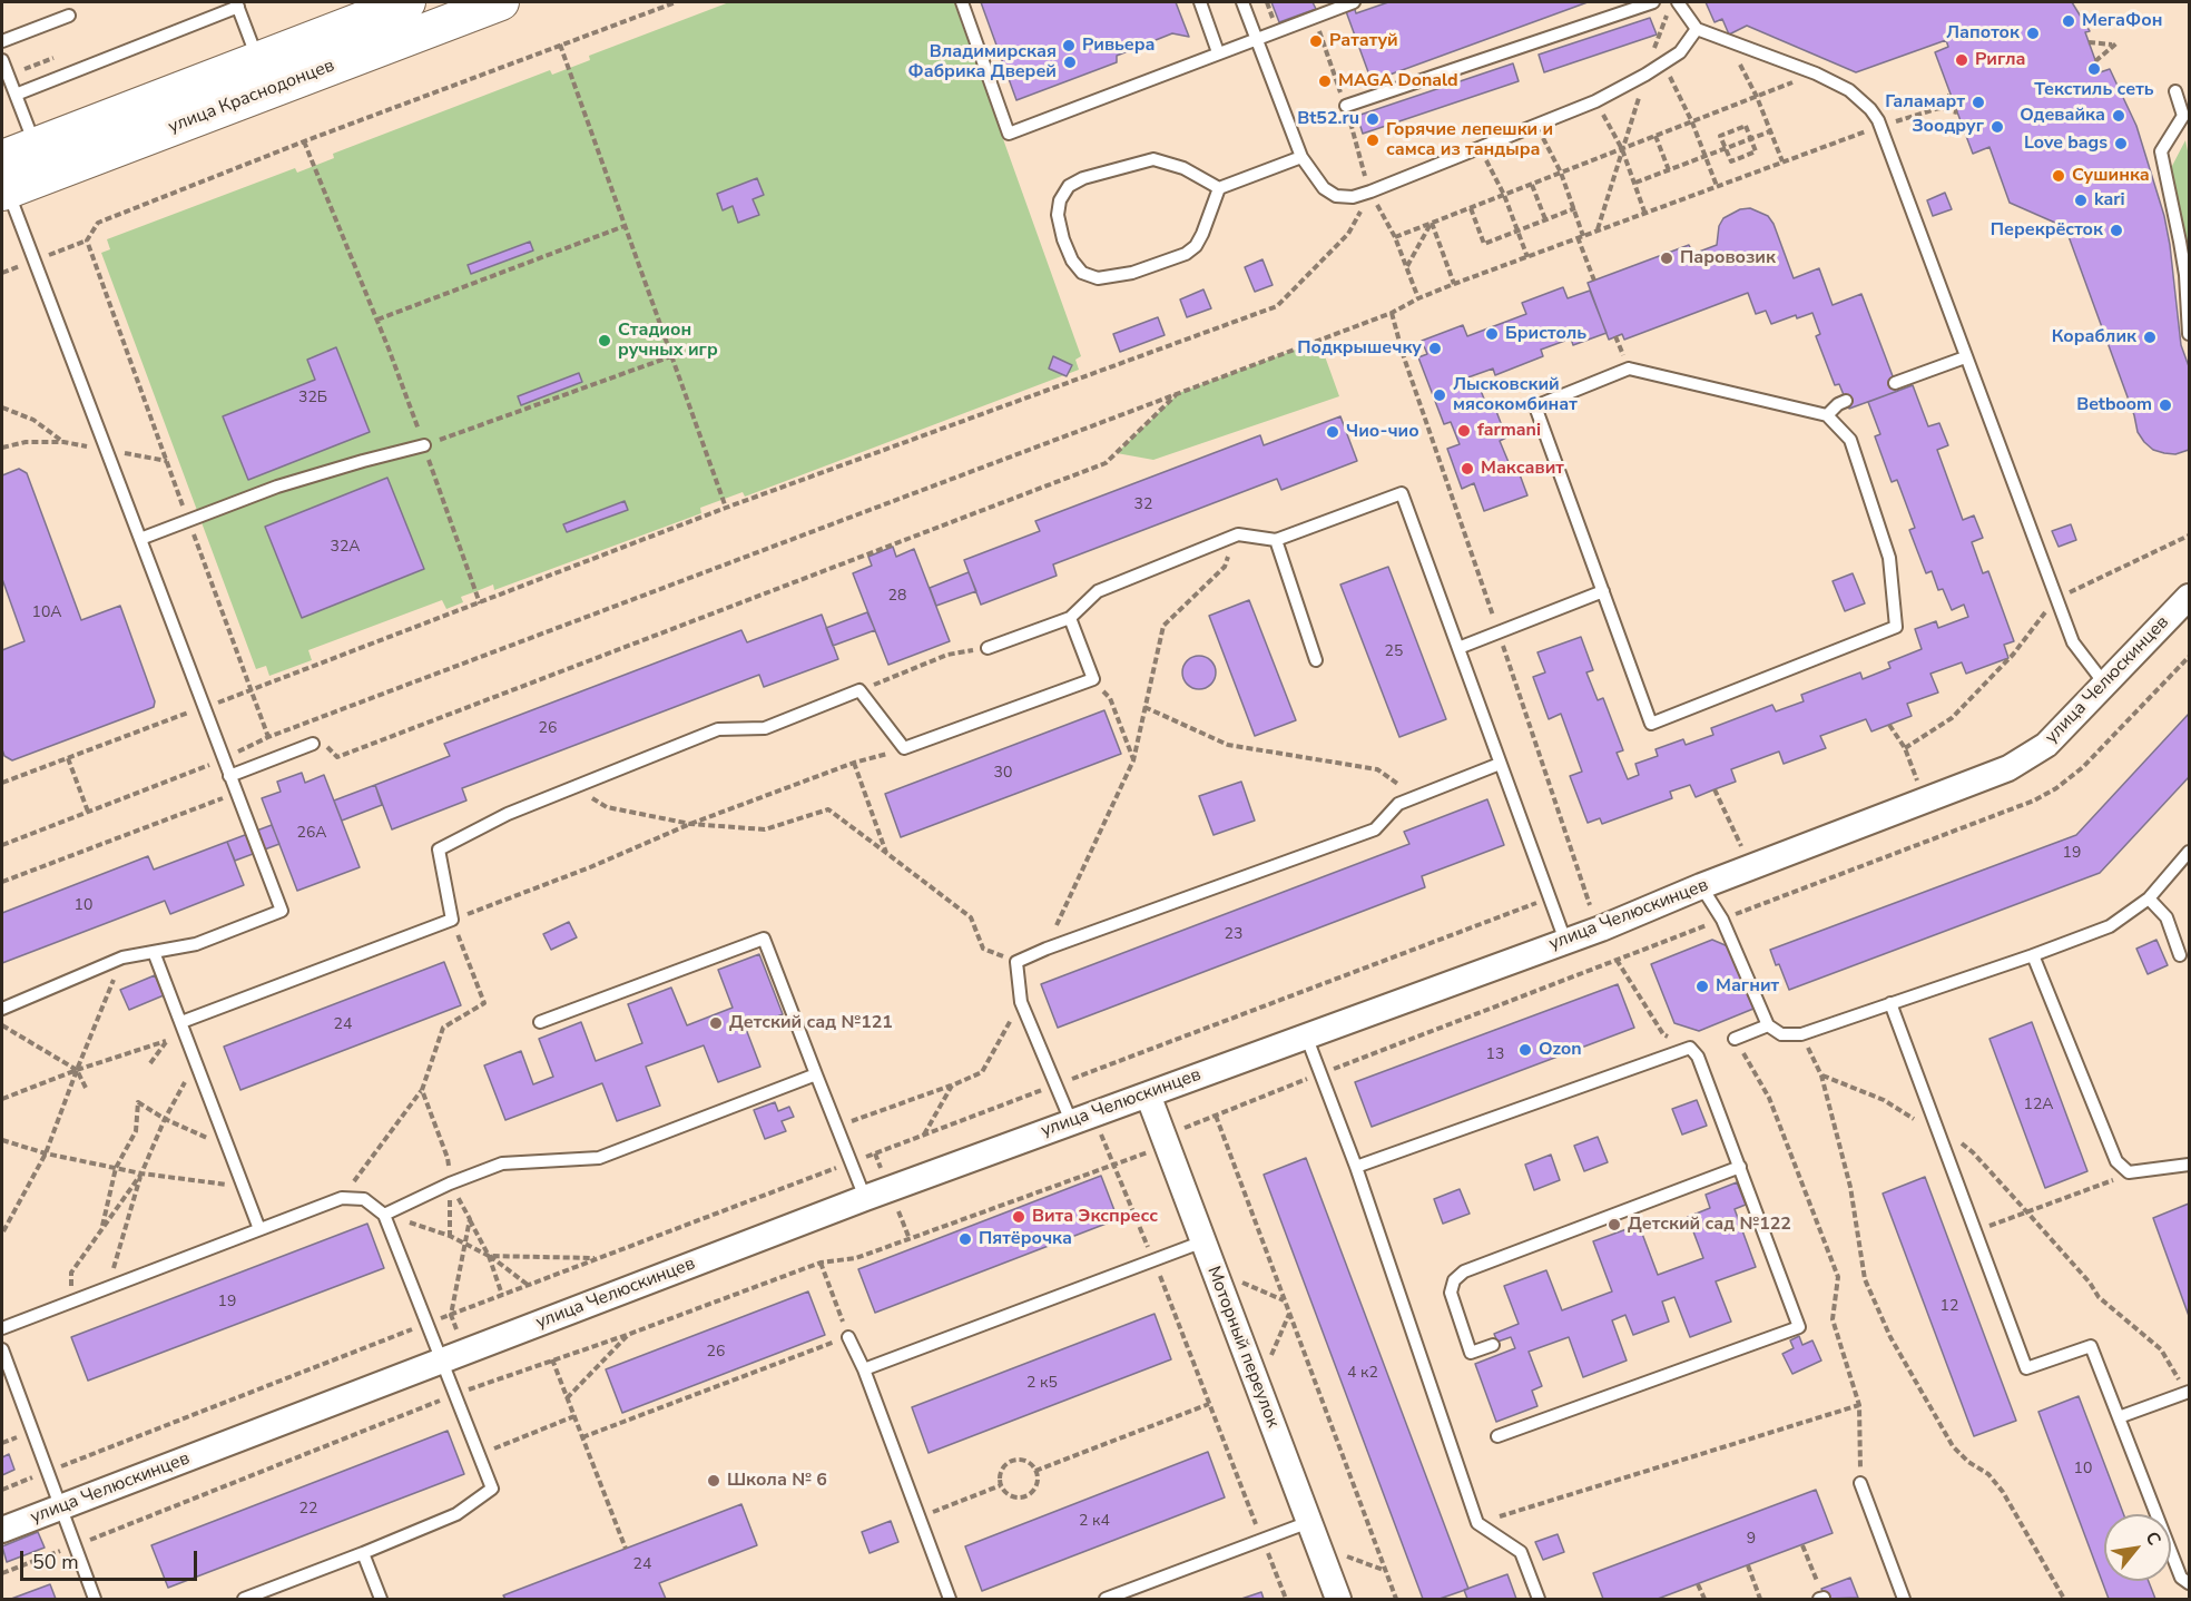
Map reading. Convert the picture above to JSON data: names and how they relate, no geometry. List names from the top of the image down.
{
  "streets": {
    "main road": ["улица Краснодонцев"],
    "street": ["улица Челюскинцев", "Моторный переулок"]
  },
  "crossings": [
    ["улица Челюскинцев", "Моторный переулок"]
  ],
  "places": [
    "МегаФон",
    "Лапоток",
    "Рататуй",
    "Ривьера",
    "Ригла",
    "Владимирская Фабрика Дверей",
    "Текстиль сеть",
    "MAGA Donald",
    "Галамарт",
    "Одевайка",
    "Bt52.ru",
    "Зоодруг",
    "Горячие лепешки и самса из тандыра",
    "Love bags",
    "Сушинка",
    "kari",
    "Перекрёсток",
    "Паровозик",
    "Бристоль",
    "Кораблик",
    "Стадион ручных игр",
    "Подкрышечку",
    "Лысковский мясокомбинат",
    "Betboom",
    "farmani",
    "Чио-чио",
    "Максавит",
    "Магнит",
    "Детский сад №121",
    "Ozon",
    "Вита Экспресс",
    "Детский сад №122",
    "Пятёрочка",
    "Школа № 6"
  ],
  "house_numbers": [
    "32Б",
    "32",
    "32А",
    "28",
    "10А",
    "25",
    "26",
    "30",
    "26А",
    "19",
    "10",
    "23",
    "24",
    "13",
    "12А",
    "19",
    "12",
    "26",
    "4 к2",
    "2 к5",
    "10",
    "22",
    "2 к4",
    "9",
    "24"
  ],
  "scale_bar": "50 m",
  "north": "top right"
}
